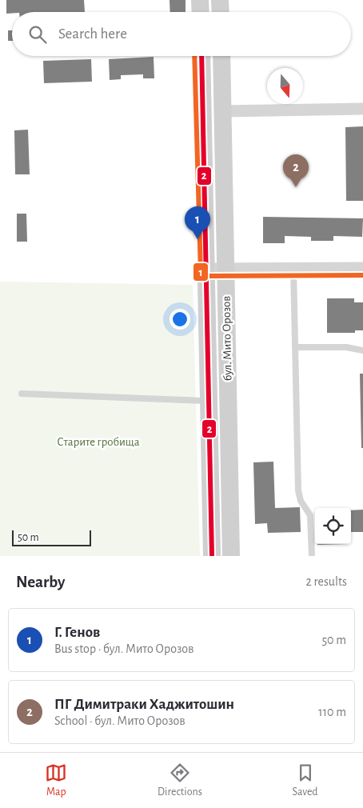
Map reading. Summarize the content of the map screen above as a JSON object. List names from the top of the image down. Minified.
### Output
{"streets":{"main road":["бул. Мито Орозов"]},"parks":["Старите гробища"],"lines":["transit line 2","transit line 1"],"scale_bar":"50 m","north":"bottom","page":{"search":"Search here","pins":["2","1"],"scale":"50 m","heading":["Nearby","2 results"],"list":[{"mark":"1","name":"Г. Генов","note":"Bus stop · бул. Мито Орозов","value":"50 m"},{"mark":"2","name":"ПГ Димитраки Хаджитошин","note":"School · бул. Мито Орозов","value":"110 m"}],"nav":["Map","Directions","Saved"]}}
